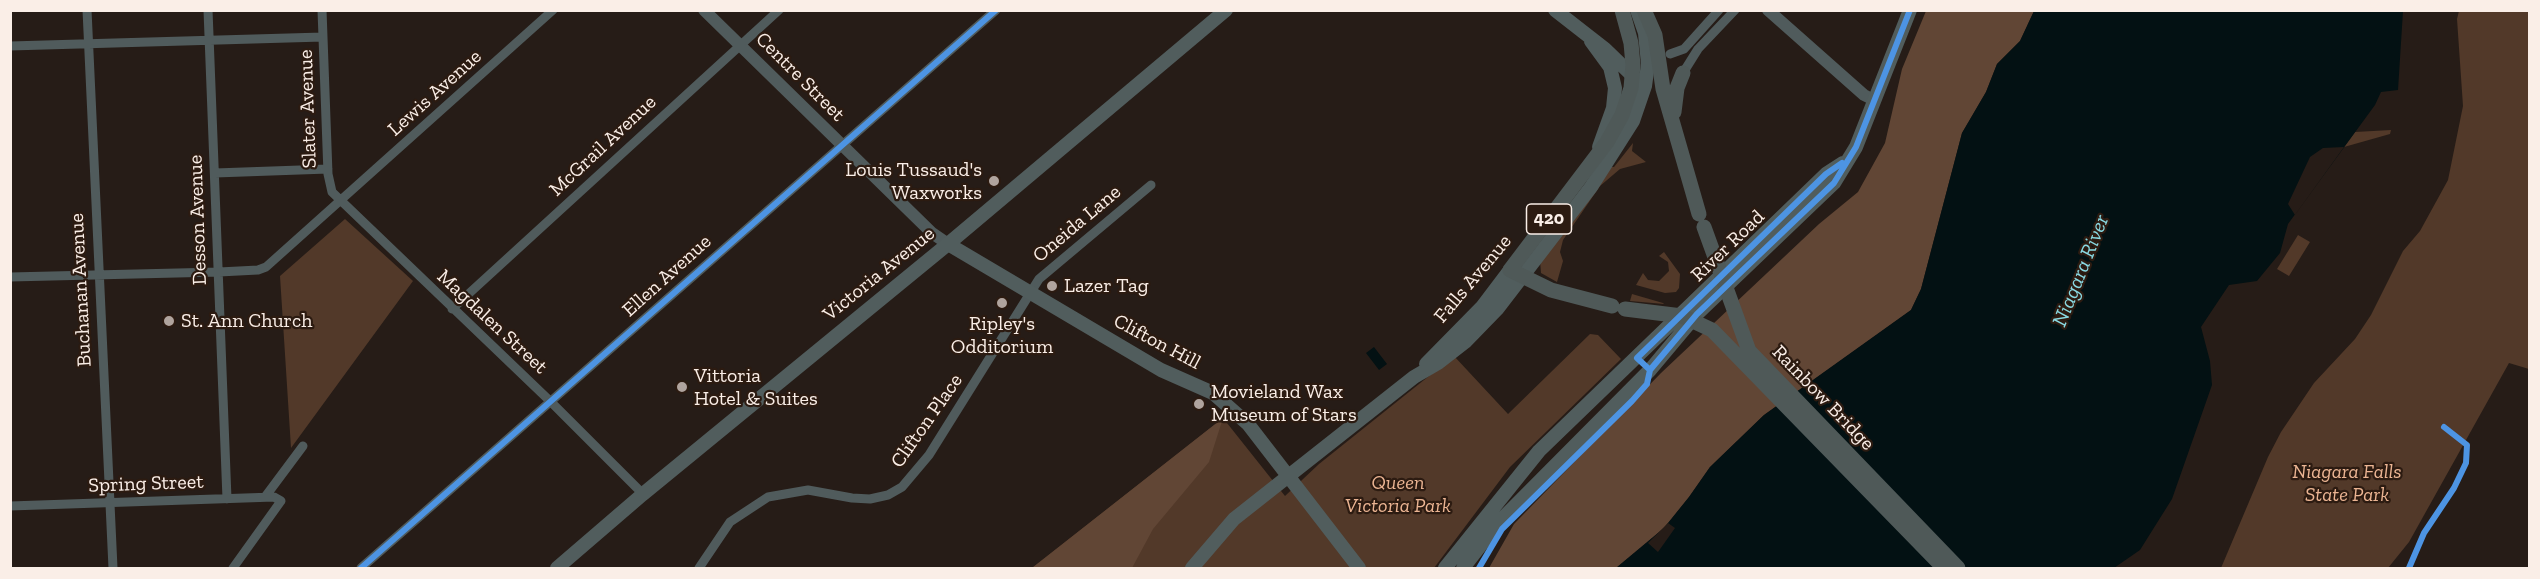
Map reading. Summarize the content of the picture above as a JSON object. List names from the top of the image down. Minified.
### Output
{"streets":{"highway":["420","Falls Avenue","Rainbow Bridge"],"main road":["River Road","Victoria Avenue","Clifton Hill"],"street":["Centre Street","Lewis Avenue","Slater Avenue","McGrail Avenue","Desson Avenue","Oneida Lane","Ellen Avenue","Buchanan Avenue","Magdalen Street","Clifton Place","Spring Street"]},"crossings":[["Centre Street","McGrail Avenue"],["Centre Street","Victoria Avenue"],["Centre Street","Ellen Avenue"],["Centre Street","Clifton Hill"],["Lewis Avenue","Slater Avenue"],["Lewis Avenue","Desson Avenue"],["Lewis Avenue","Buchanan Avenue"],["Lewis Avenue","Magdalen Street"],["Slater Avenue","Magdalen Street"],["McGrail Avenue","Magdalen Street"],["Desson Avenue","Spring Street"],["Oneida Lane","Clifton Hill"],["Oneida Lane","Clifton Place"],["Victoria Avenue","Magdalen Street"],["Victoria Avenue","Clifton Hill"],["Ellen Avenue","Magdalen Street"],["Falls Avenue","Clifton Hill"],["Falls Avenue","Rainbow Bridge"],["Buchanan Avenue","Spring Street"],["Clifton Hill","Clifton Place"]],"water":["Niagara River"],"parks":["Niagara Falls State Park","Queen Victoria Park"],"places":["Louis Tussaud's Waxworks","Lazer Tag","Ripley's Odditorium","St. Ann Church","Vittoria Hotel & Suites","Movieland Wax Museum of Stars"]}
